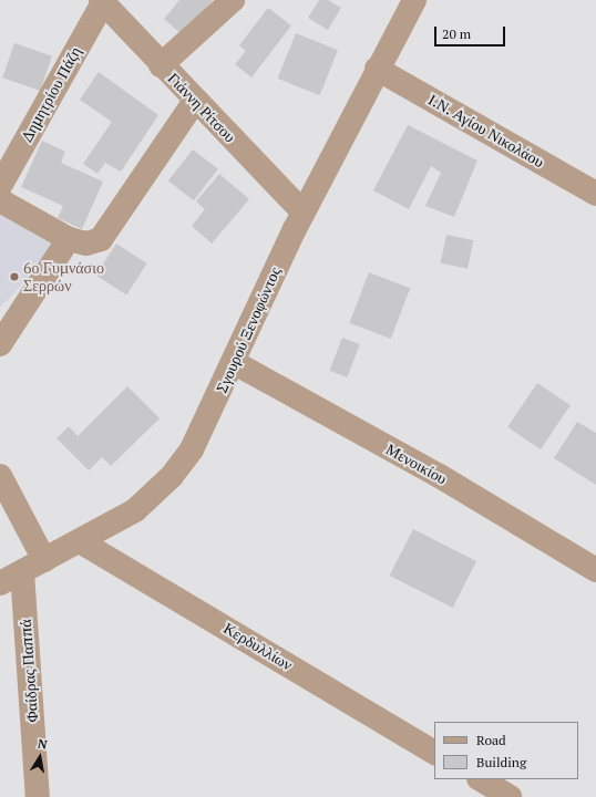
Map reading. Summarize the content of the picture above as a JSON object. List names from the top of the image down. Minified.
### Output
{"streets":{"street":["Δημητρίου Πάζη","Γιάννη Ρίτσου","Ι.Ν. Αγίου Νικολάου","Σγουρού Ξενοφώντος","Μενοικίου","Κερδυλλίων","Φαίδρας Παππά"]},"crossings":[["Δημητρίου Πάζη","Γιάννη Ρίτσου"],["Γιάννη Ρίτσου","Σγουρού Ξενοφώντος"],["Ι.Ν. Αγίου Νικολάου","Σγουρού Ξενοφώντος"],["Σγουρού Ξενοφώντος","Μενοικίου"],["Σγουρού Ξενοφώντος","Κερδυλλίων"],["Σγουρού Ξενοφώντος","Φαίδρας Παππά"]],"places":["6ο Γυμνάσιο Σερρών"],"legend":["Road","Building"],"scale_bar":"20 m","north":"top"}
